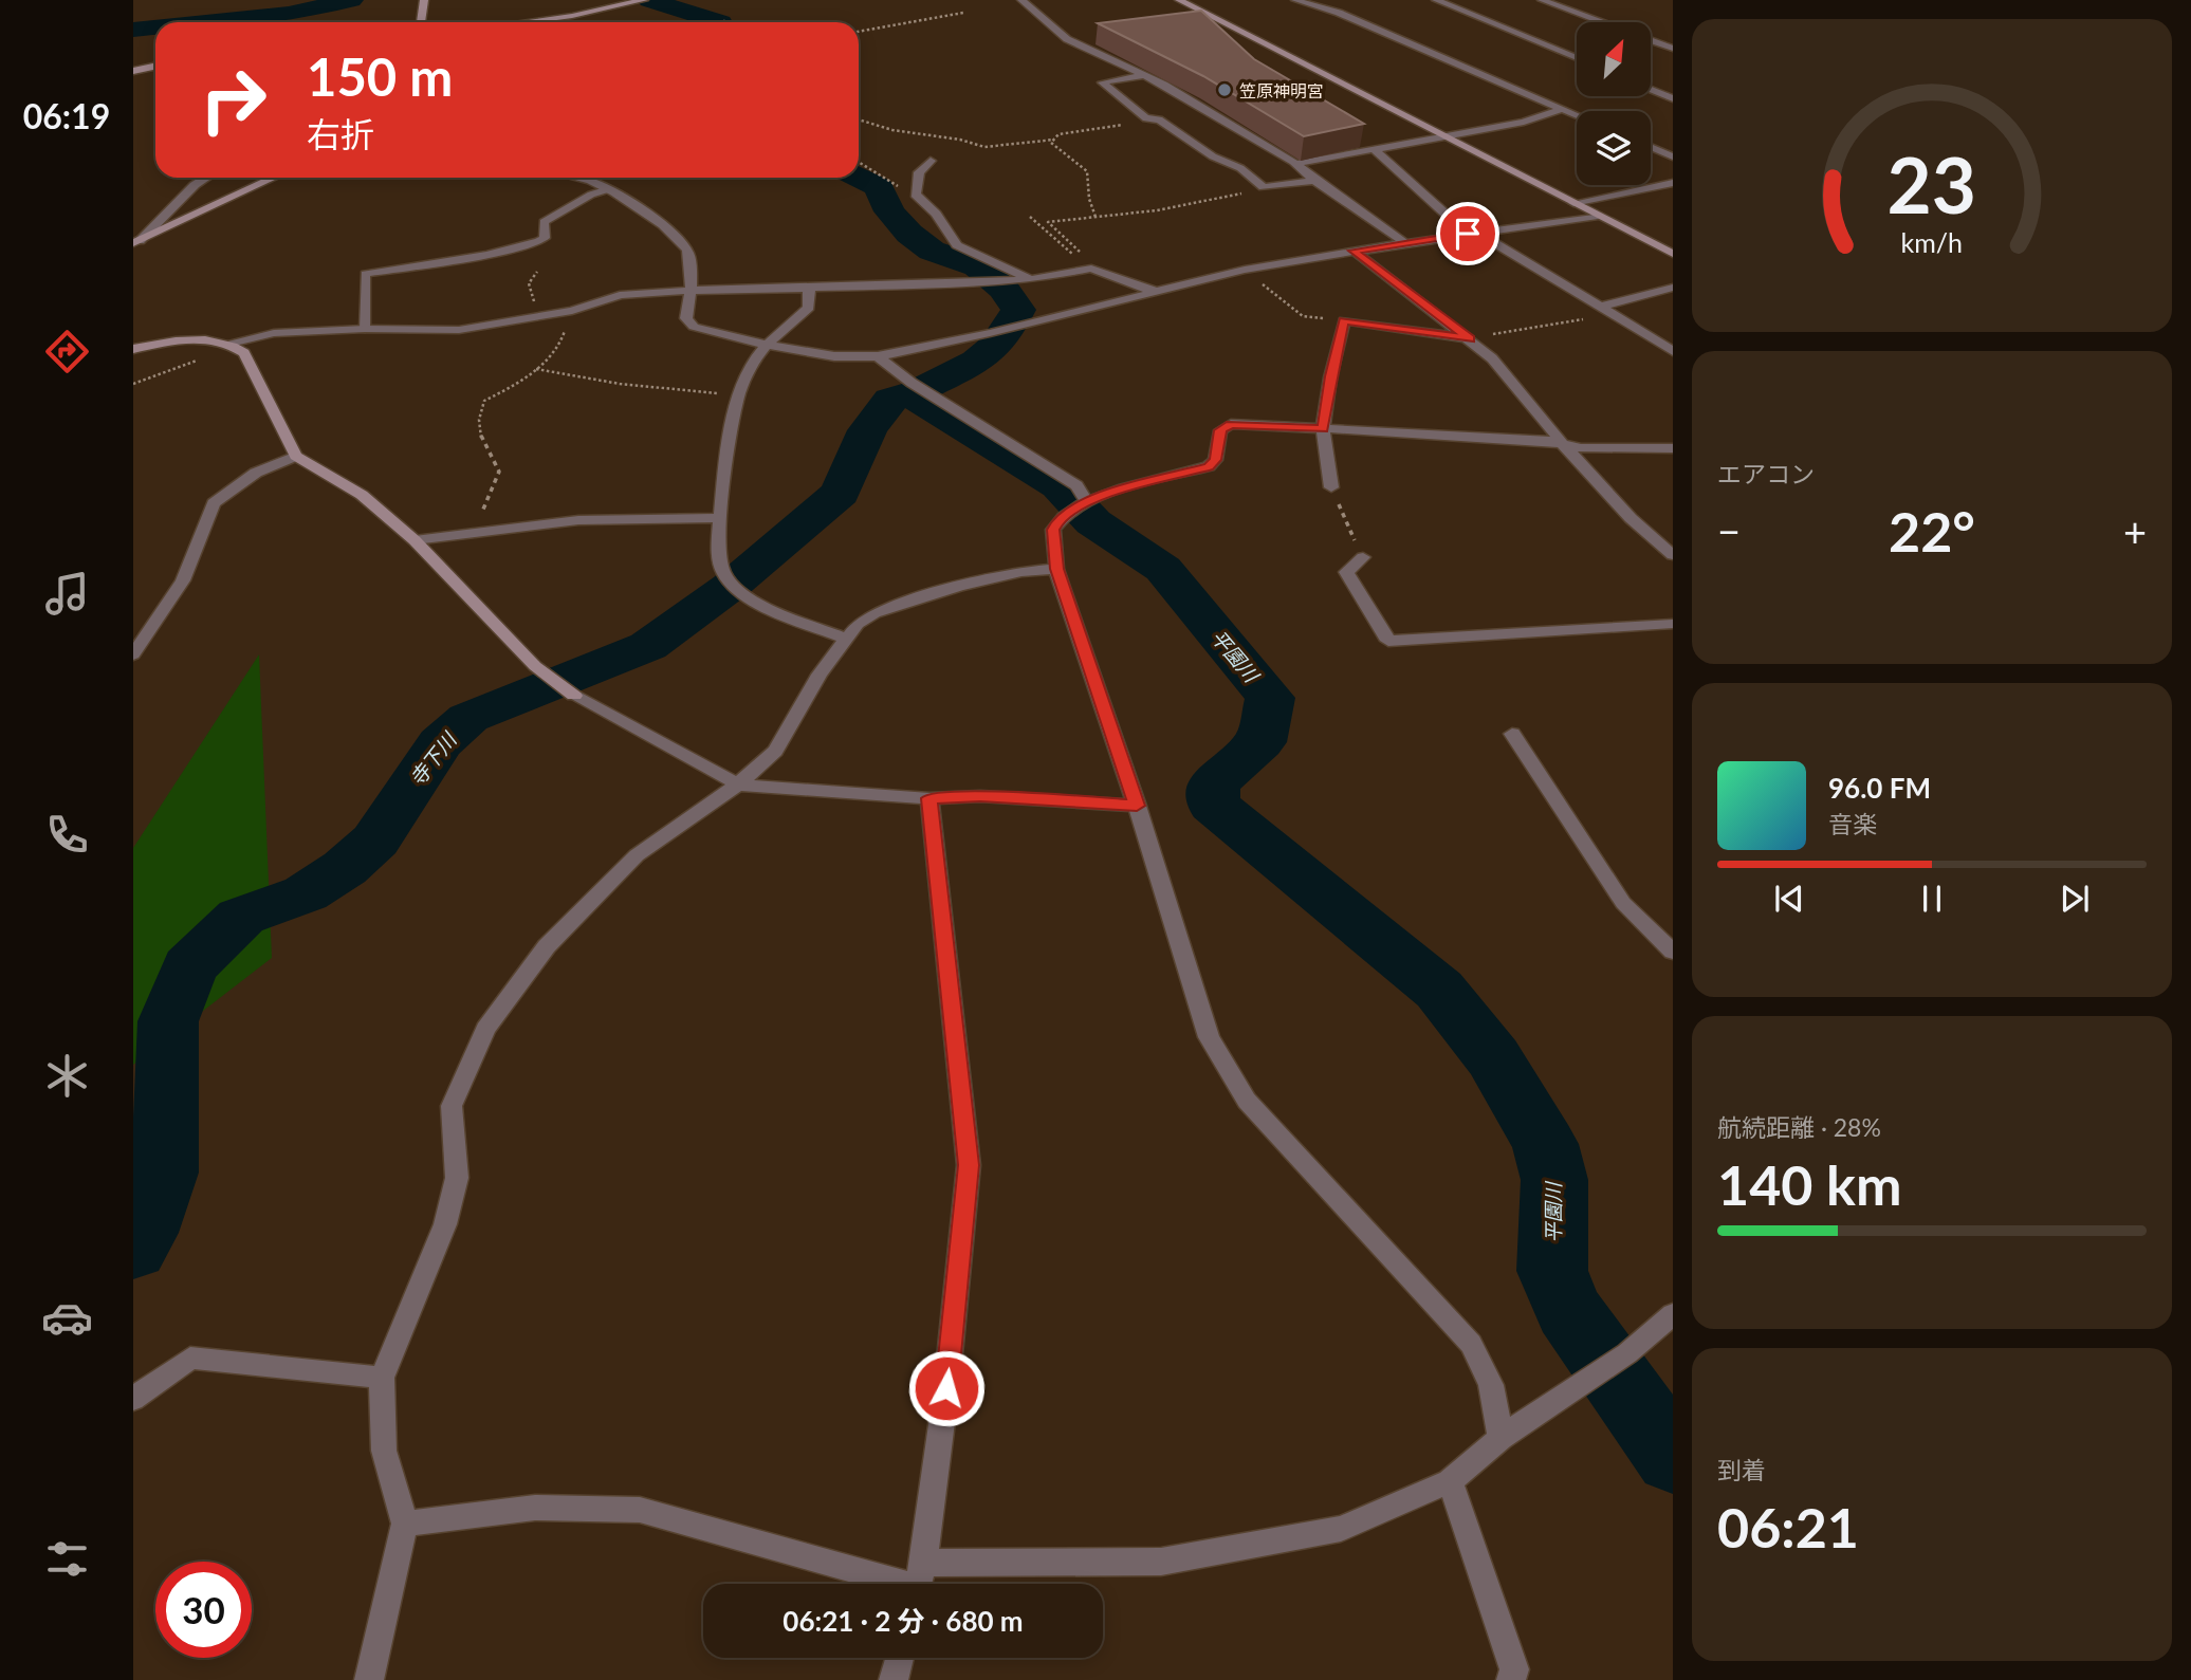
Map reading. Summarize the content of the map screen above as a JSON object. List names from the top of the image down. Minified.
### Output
{"water":["平園川","寺下川"],"places":["笠原神明宮"],"north":"top right","page":{"tabs":"06:19","turn":["150 m","右折"],"tile":["エアコン",["航続距離 · 28%","140 km"],["到着","06:21"]],"heat":["−","22°","+"],"song":["96.0 FM","音楽"],"limit":"30","trip":"06:21 · 2 分 · 680 m","gauge":["23","km/h"]}}
